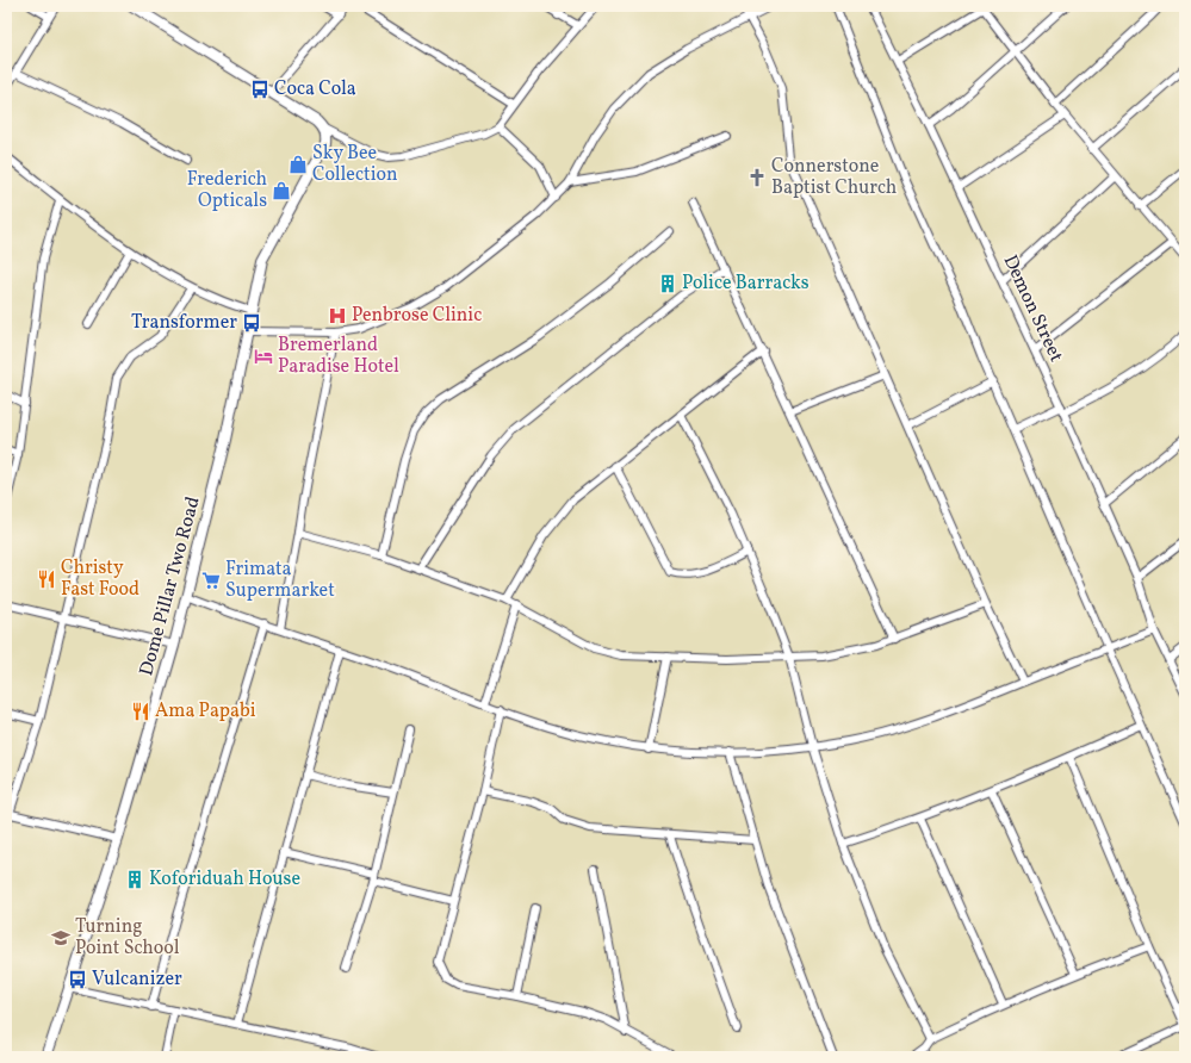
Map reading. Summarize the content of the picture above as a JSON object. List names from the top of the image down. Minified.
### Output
{"streets":{"street":["Demon Street","Dome Pillar Two Road"]},"places":{"bus stop":["Coca Cola","Transformer","Vulcanizer"],"shop":["Sky Bee Collection","Frederich Opticals"],"church":["Connerstone Baptist Church"],"building":["Police Barracks","Koforiduah House"],"hospital":["Penbrose Clinic"],"hotel":["Bremerland Paradise Hotel"],"restaurant":["Christy Fast Food","Ama Papabi"],"supermarket":["Frimata Supermarket"],"school or university":["Turning Point School"]}}
